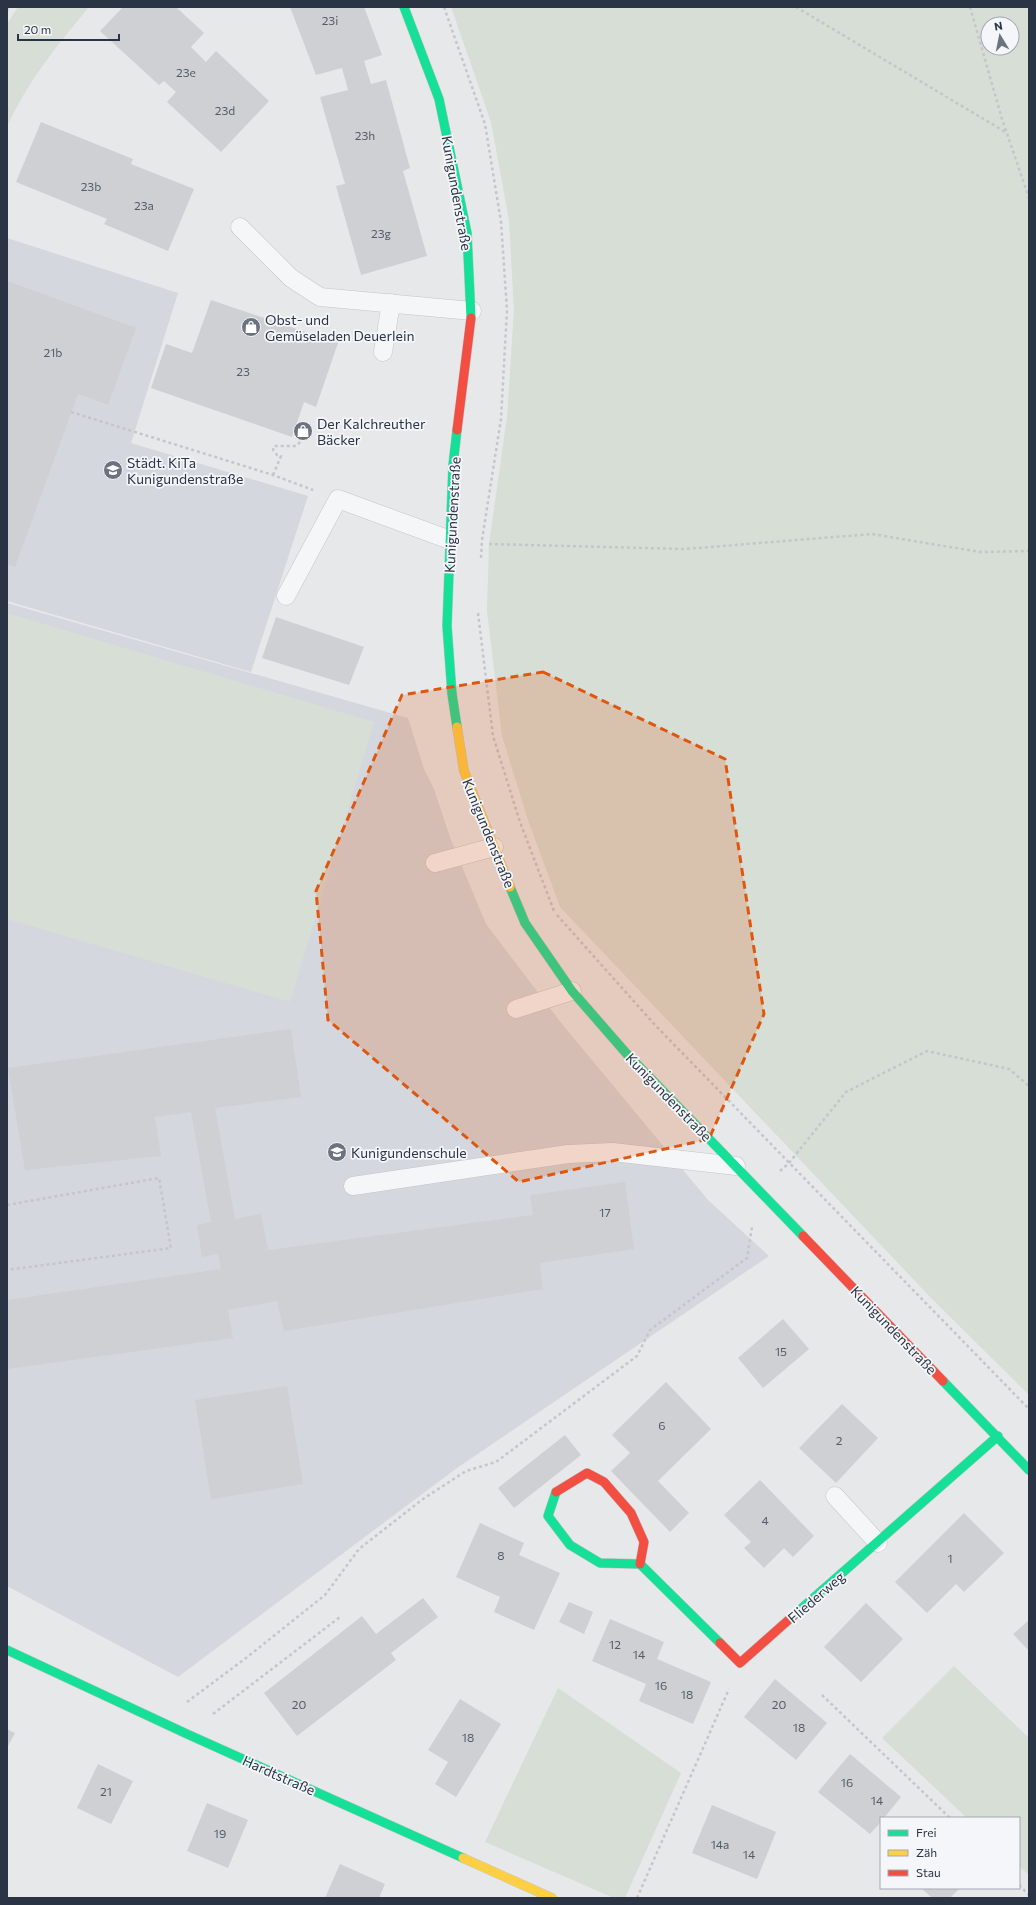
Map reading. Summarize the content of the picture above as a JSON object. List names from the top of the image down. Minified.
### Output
{"streets":{"street":["Kunigundenstraße","Fliederweg","Hardtstraße"]},"crossings":[["Kunigundenstraße","Fliederweg"]],"places":{"shop":["Obst- und Gemüseladen Deuerlein","Der Kalchreuther Bäcker"],"school or university":["Städt. KiTa Kunigundenstraße","Kunigundenschule"]},"house_numbers":["23i","23e","23d","23h","23b","23a","23g","21b","23","17","15","6","2","4","8","1","12","14","16","18","20","20","18","18","16","21","14","19","14a","14"],"legend":["Frei","Zäh","Stau"],"scale_bar":"20 m","north":"top"}
